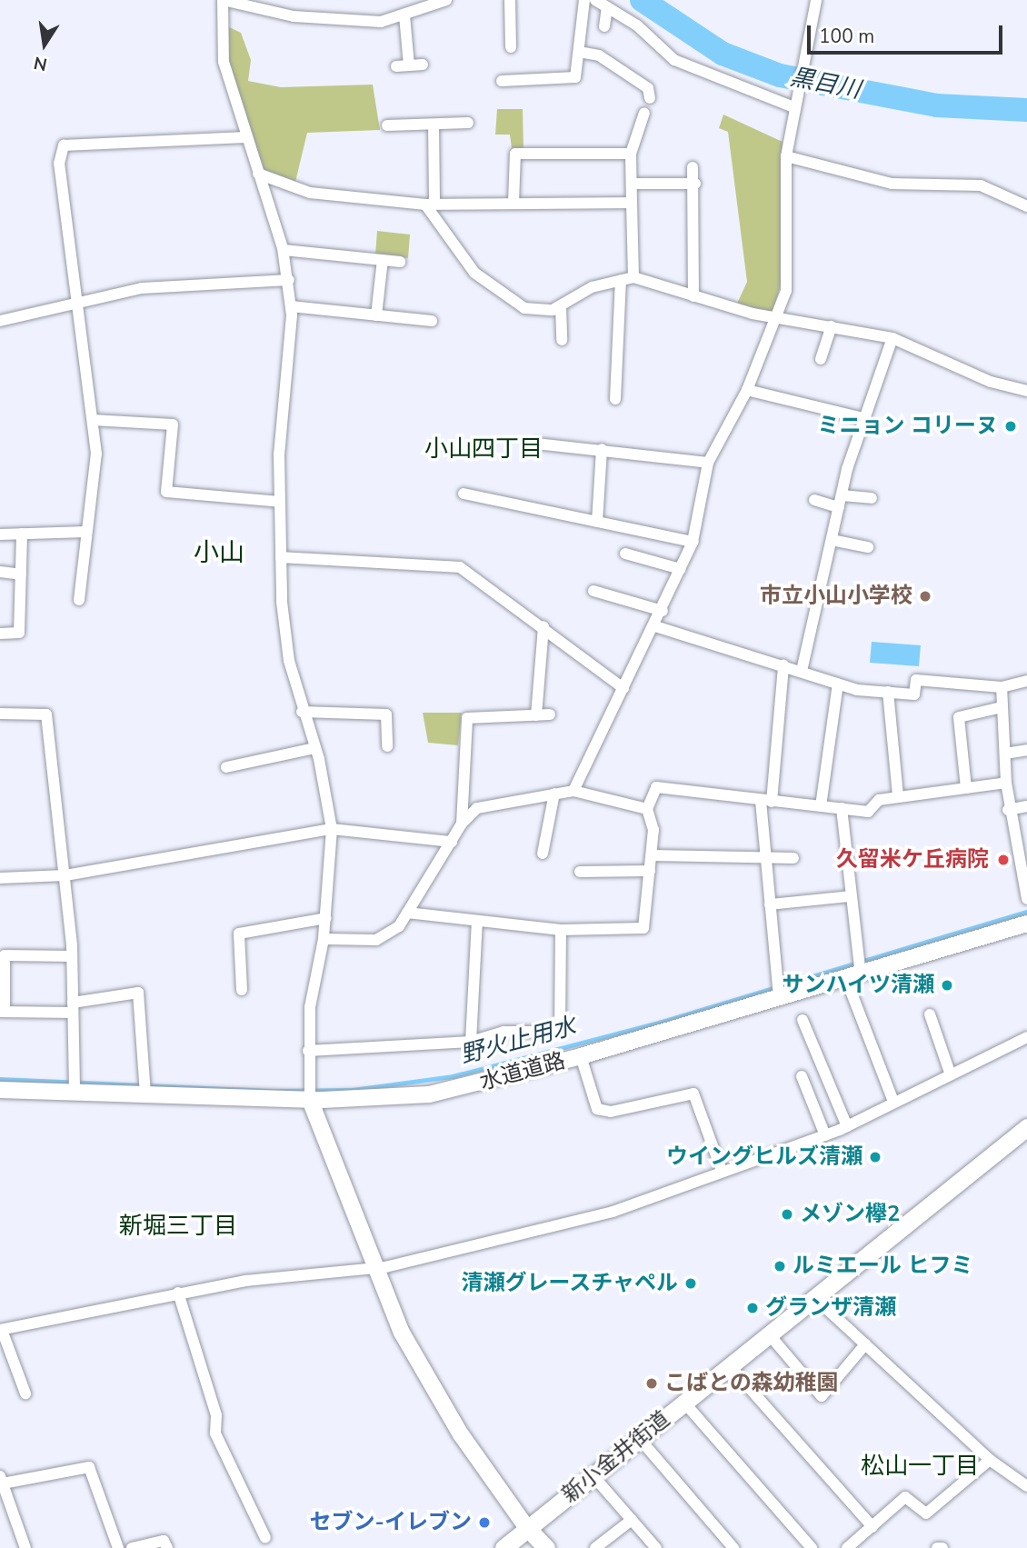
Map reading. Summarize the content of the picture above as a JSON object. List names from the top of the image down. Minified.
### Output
{"streets":{"main road":["新小金井街道"],"street":["水道道路"]},"districts":["小山四丁目","小山","新堀三丁目","松山一丁目"],"water":["黒目川","野火止用水"],"places":["ミニョン コリーヌ","市立小山小学校","久留米ケ丘病院","サンハイツ清瀬","ウイングヒルズ清瀬","メゾン欅2","ルミエール ヒフミ","清瀬グレースチャペル","グランザ清瀬","こばとの森幼稚園","セブン-イレブン"],"scale_bar":"100 m","north":"bottom"}
